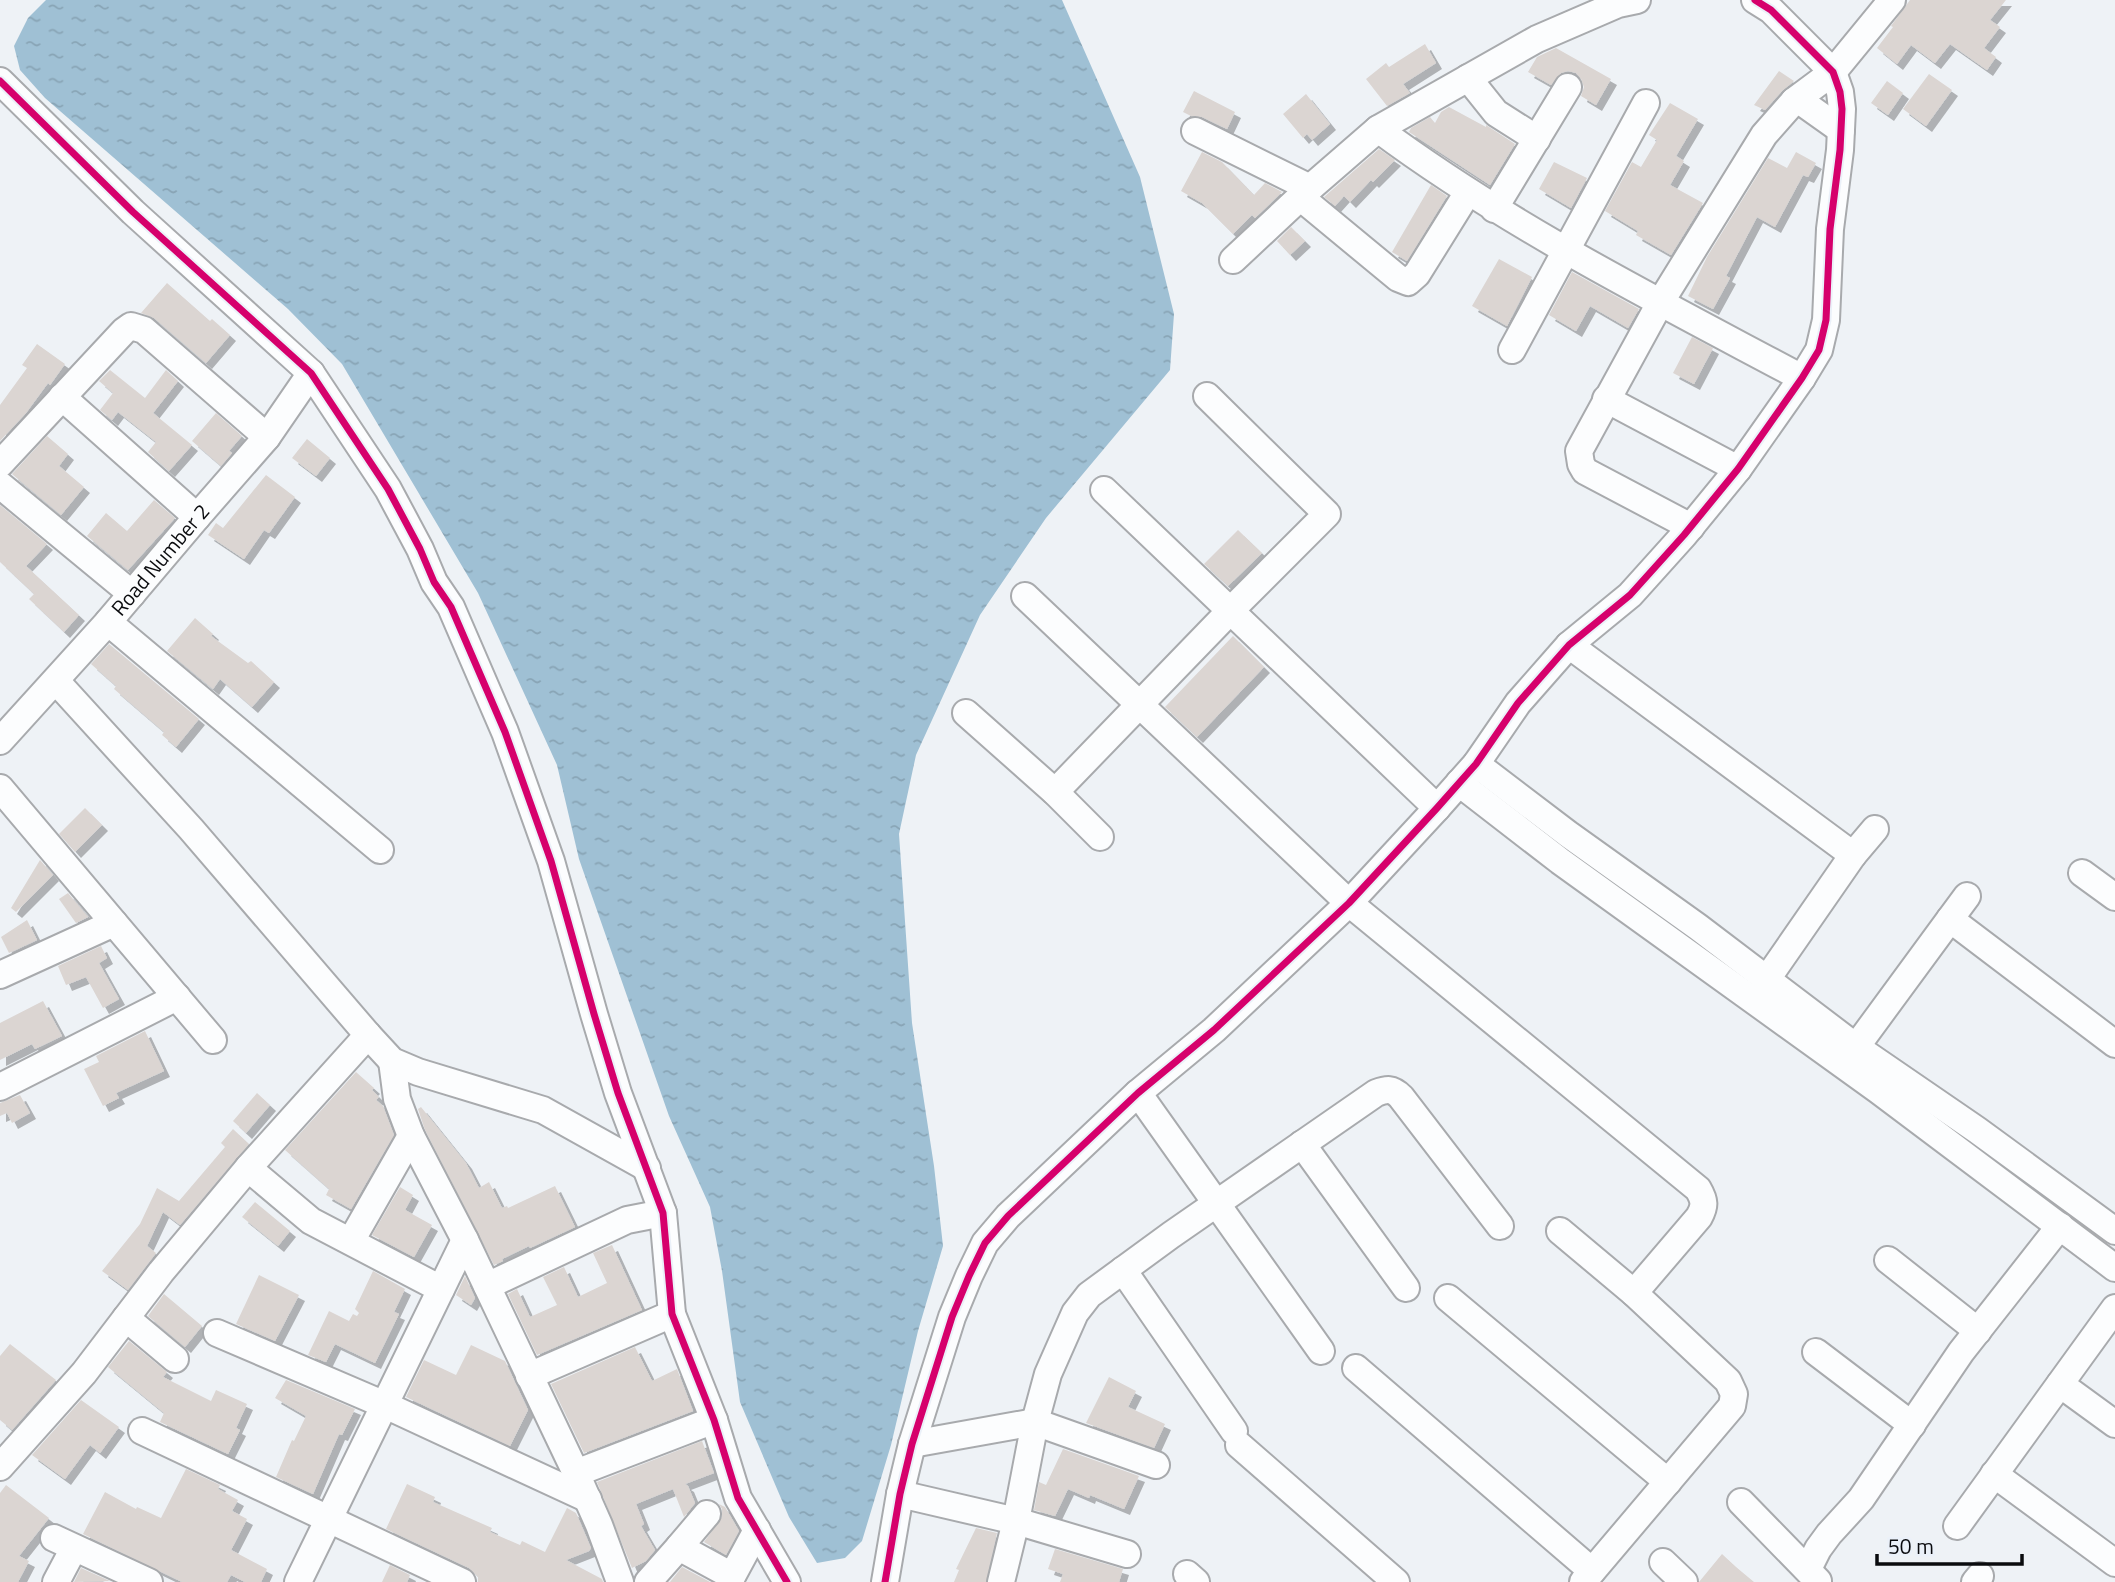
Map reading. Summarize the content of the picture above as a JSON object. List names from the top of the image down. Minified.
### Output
{"streets":{"street":["Road Number 2"]},"scale_bar":"50 m"}
